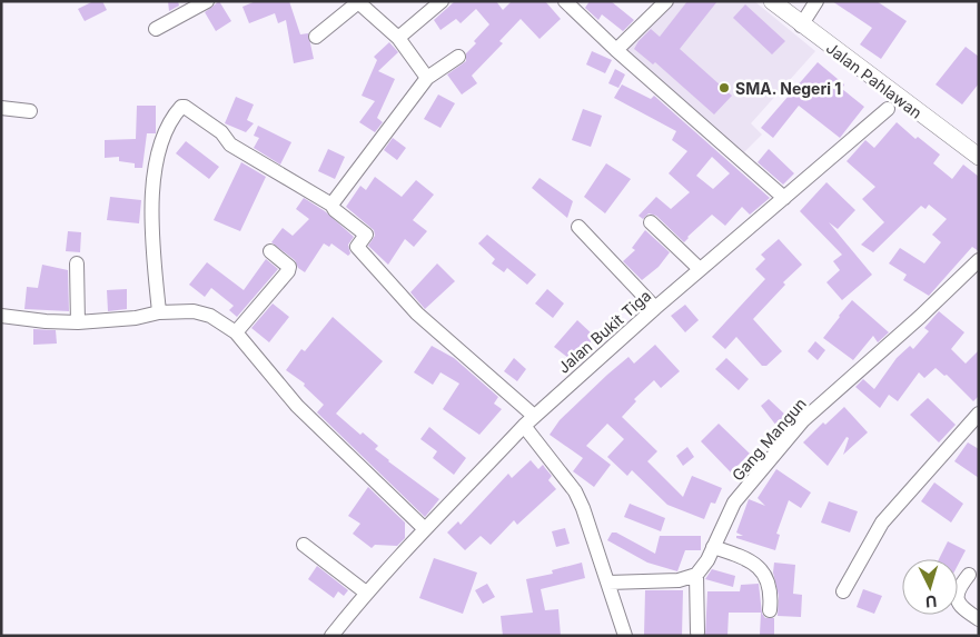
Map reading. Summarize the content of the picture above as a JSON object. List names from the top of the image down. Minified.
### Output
{"streets":{"main road":["Jalan Pahlawan"],"street":["Jalan Bukit Tiga","Gang Mangun"]},"crossings":[["Jalan Pahlawan","Jalan Bukit Tiga"]],"places":["SMA. Negeri 1"],"north":"bottom"}
